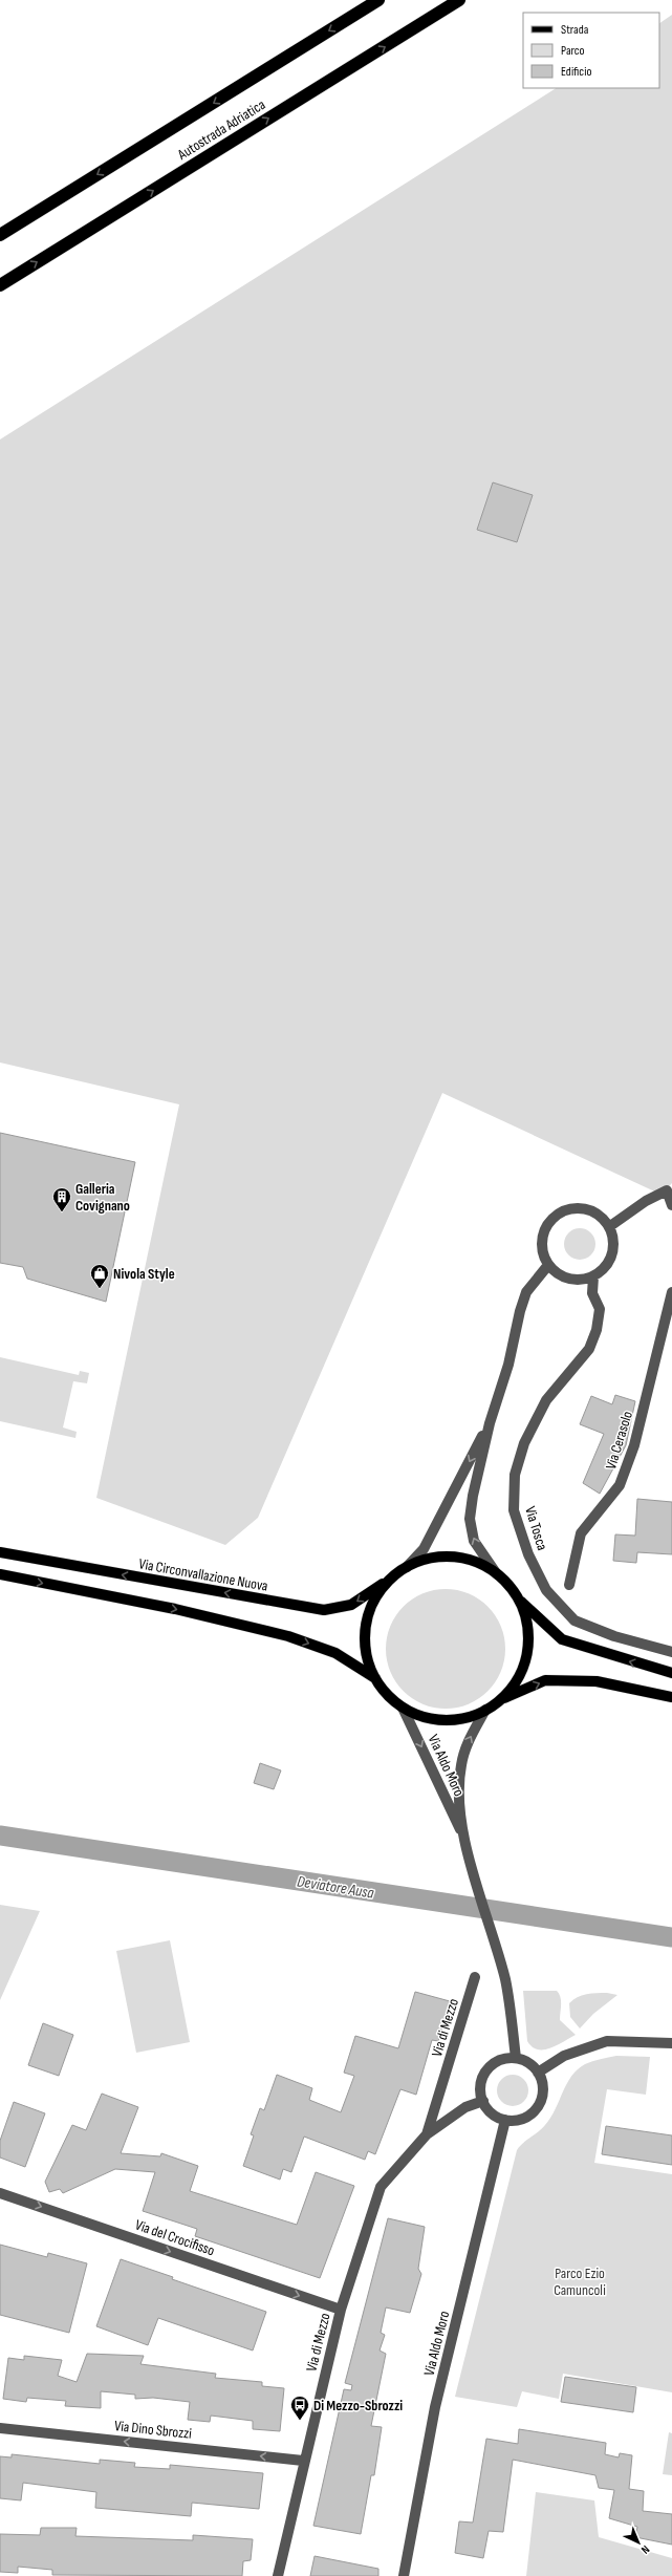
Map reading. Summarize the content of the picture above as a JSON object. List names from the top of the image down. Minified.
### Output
{"streets":{"highway":["Autostrada Adriatica"],"main road":["Via Circonvallazione Nuova"],"street":["Via Cerasolo","Via Tosca","Via Aldo Moro","Via di Mezzo","Via del Crocifisso","Via Dino Sbrozzi"]},"crossings":[["Via Aldo Moro","Via di Mezzo"],["Via di Mezzo","Via del Crocifisso"],["Via di Mezzo","Via Dino Sbrozzi"]],"one_way":["Via del Crocifisso","Via Dino Sbrozzi"],"water":["Deviatore Ausa"],"parks":["Parco Ezio Camuncoli"],"places":{"building":["Galleria Covignano"],"shop":["Nivola Style"],"bus stop":["Di Mezzo-Sbrozzi"]},"legend":["Strada","Parco","Edificio"],"north":"bottom right"}
